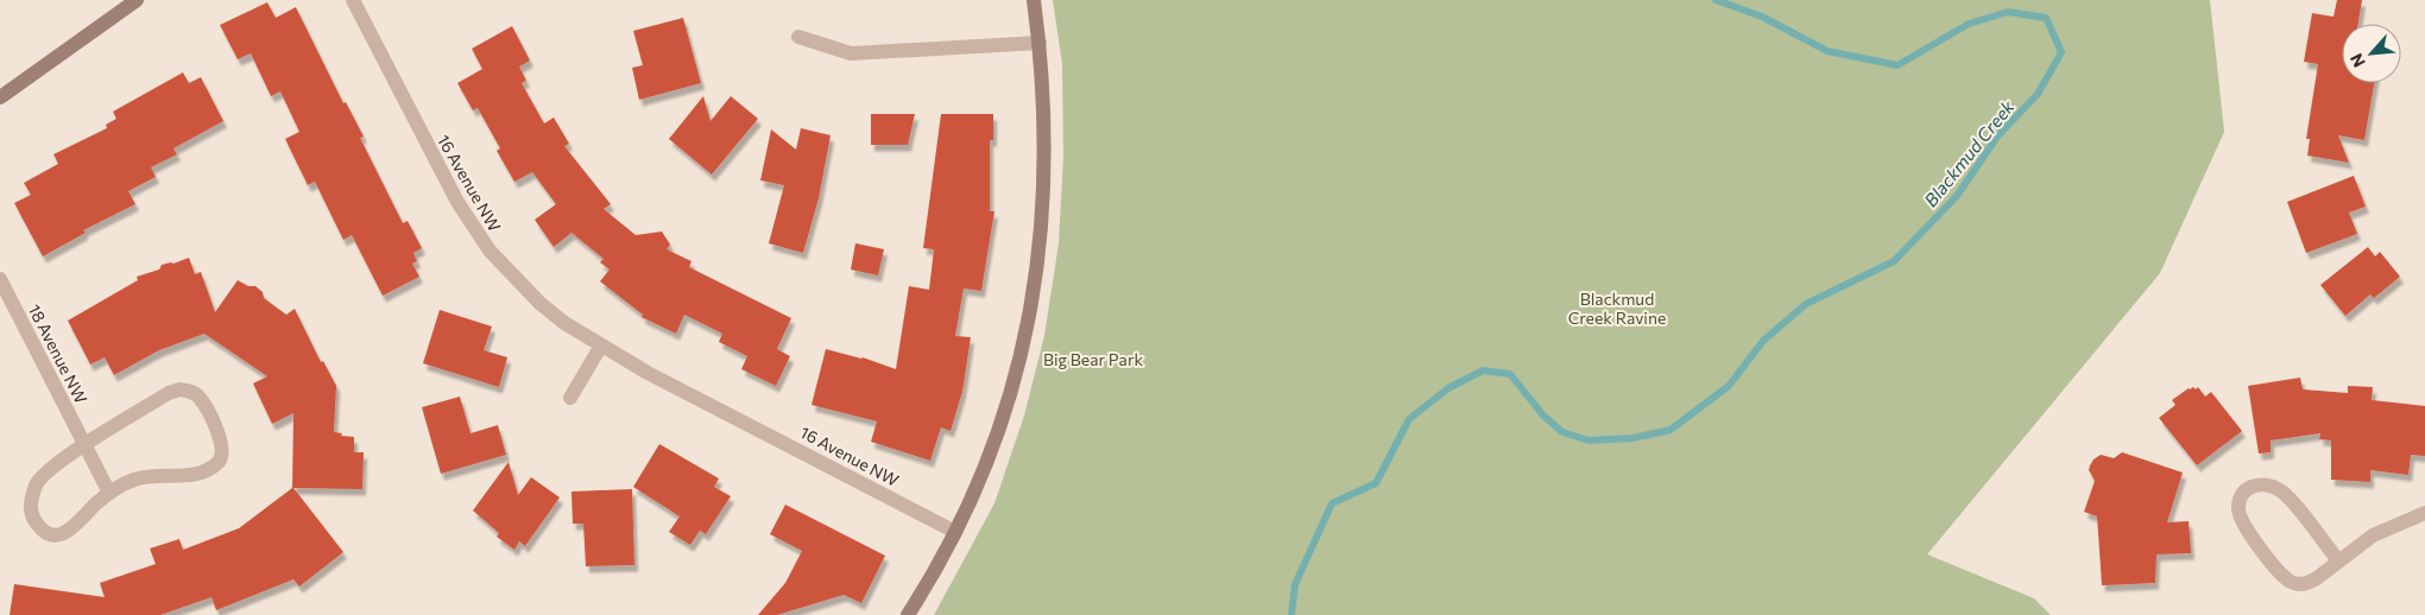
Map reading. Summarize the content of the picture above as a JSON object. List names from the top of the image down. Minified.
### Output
{"streets":{"street":["16 Avenue NW","18 Avenue NW"]},"water":["Blackmud Creek"],"parks":["Blackmud Creek Ravine","Big Bear Park"],"north":"bottom left"}
